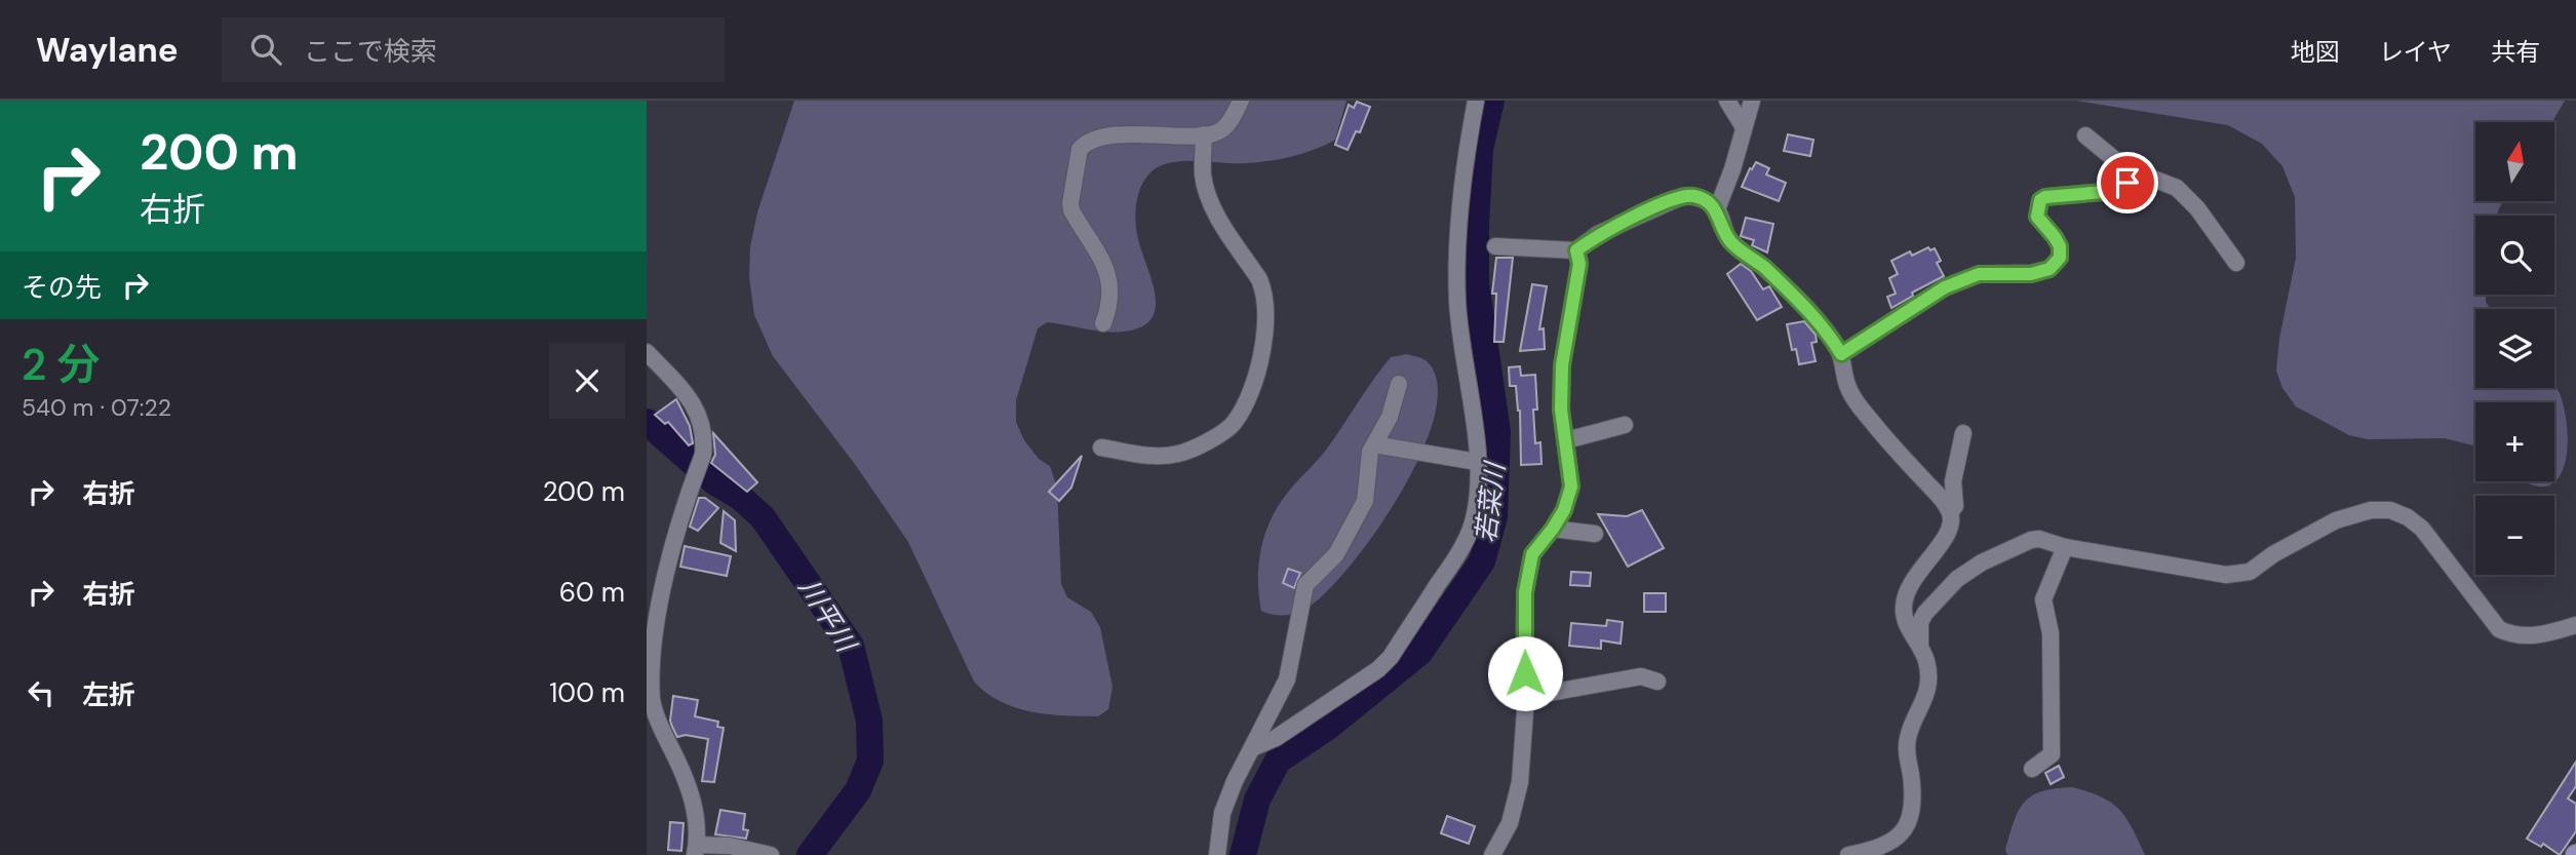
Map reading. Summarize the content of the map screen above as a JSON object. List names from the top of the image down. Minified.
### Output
{"water":["若菜川","川平川"],"north":"top","page":{"header":"Waylane","search":"ここで検索","nav":["地図","レイヤ","共有"],"turn":["200 m","右折"],"map_buttons":["+","−"],"then":"その先","heading":["2 分","540 m · 07:22"],"list":[{"name":"右折","value":"200 m"},{"name":"右折","value":"60 m"},{"name":"左折","value":"100 m"}]}}
